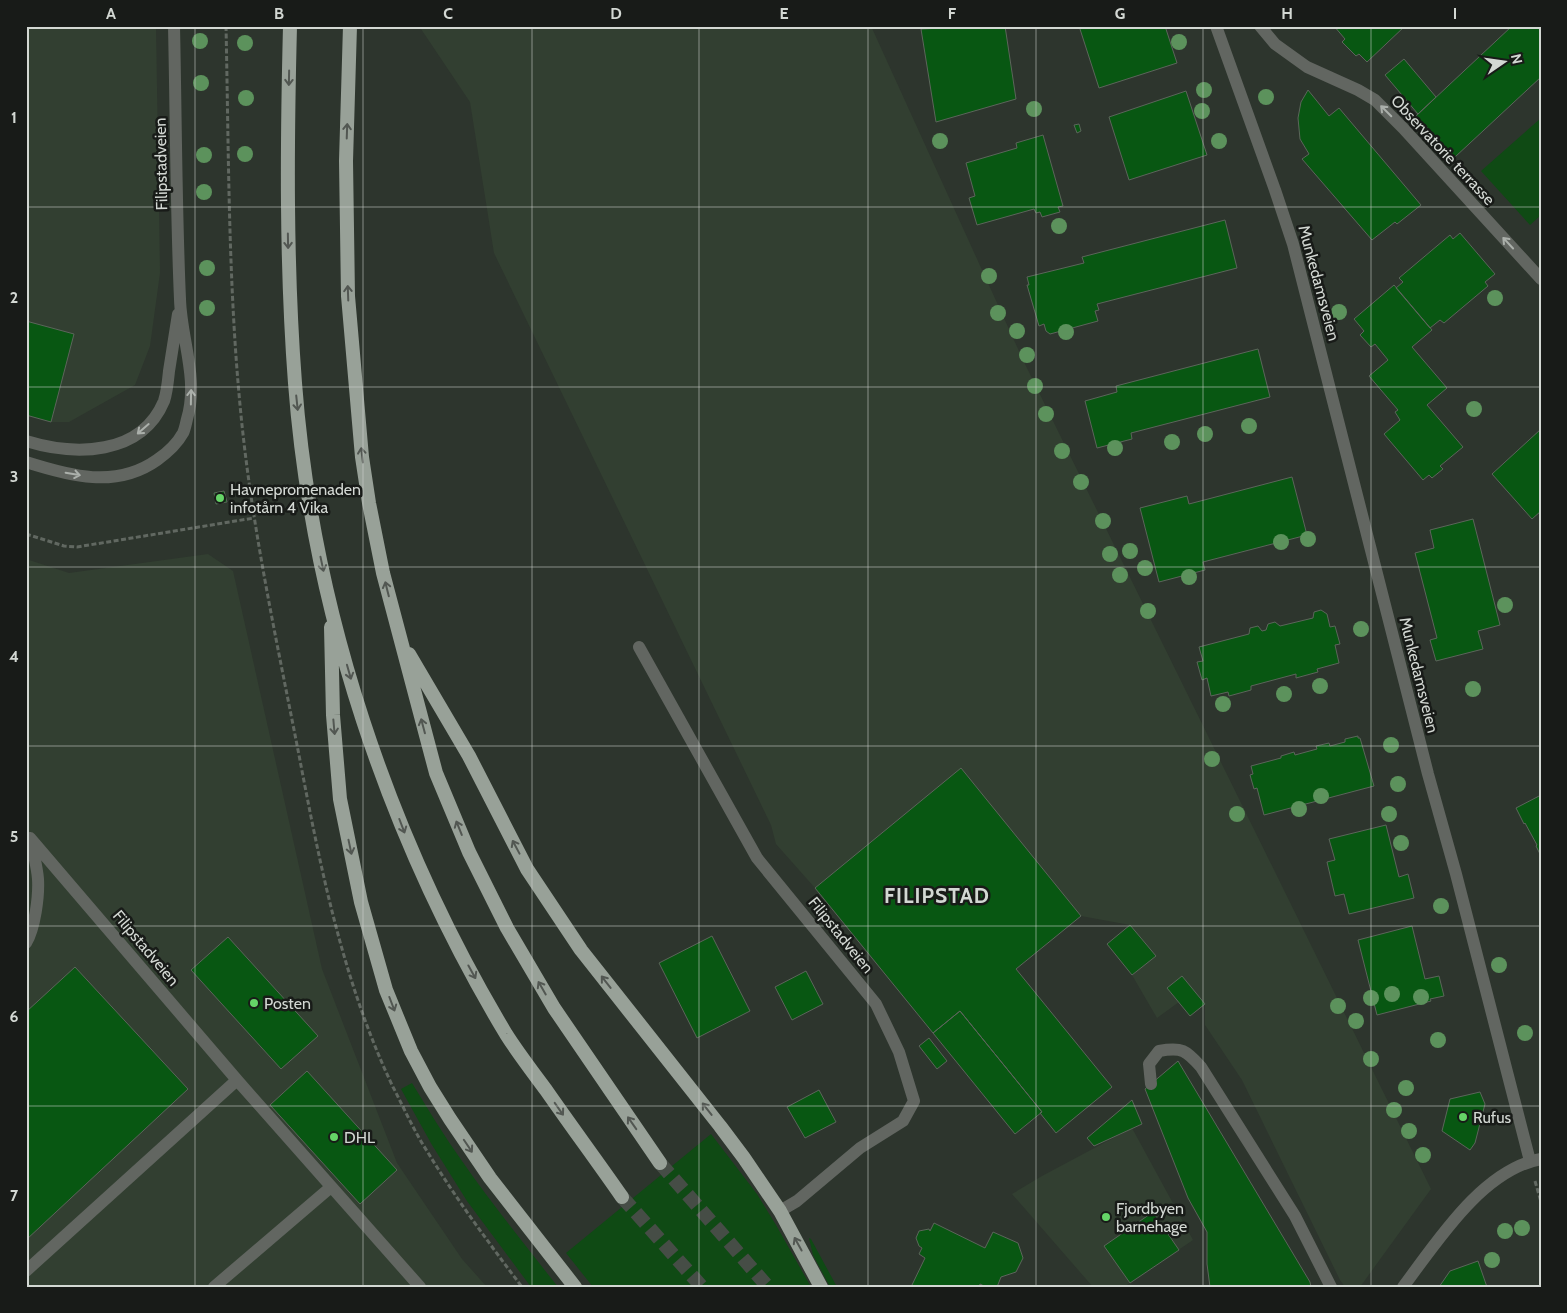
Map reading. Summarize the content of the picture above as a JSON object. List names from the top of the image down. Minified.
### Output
{"streets":{"street":["Observatorie terrasse","Filipstadveien","Munkedamsveien"]},"one_way":["Observatorie terrasse"],"districts":["FILIPSTAD"],"places":["Havnepromenaden infotårn 4 Vika","Posten","Rufus","DHL","Fjordbyen barnehage"],"north":"right","grid":{"columns":["A","B","C","D","E","F","G","H","I"],"rows":["1","2","3","4","5","6","7"]}}
